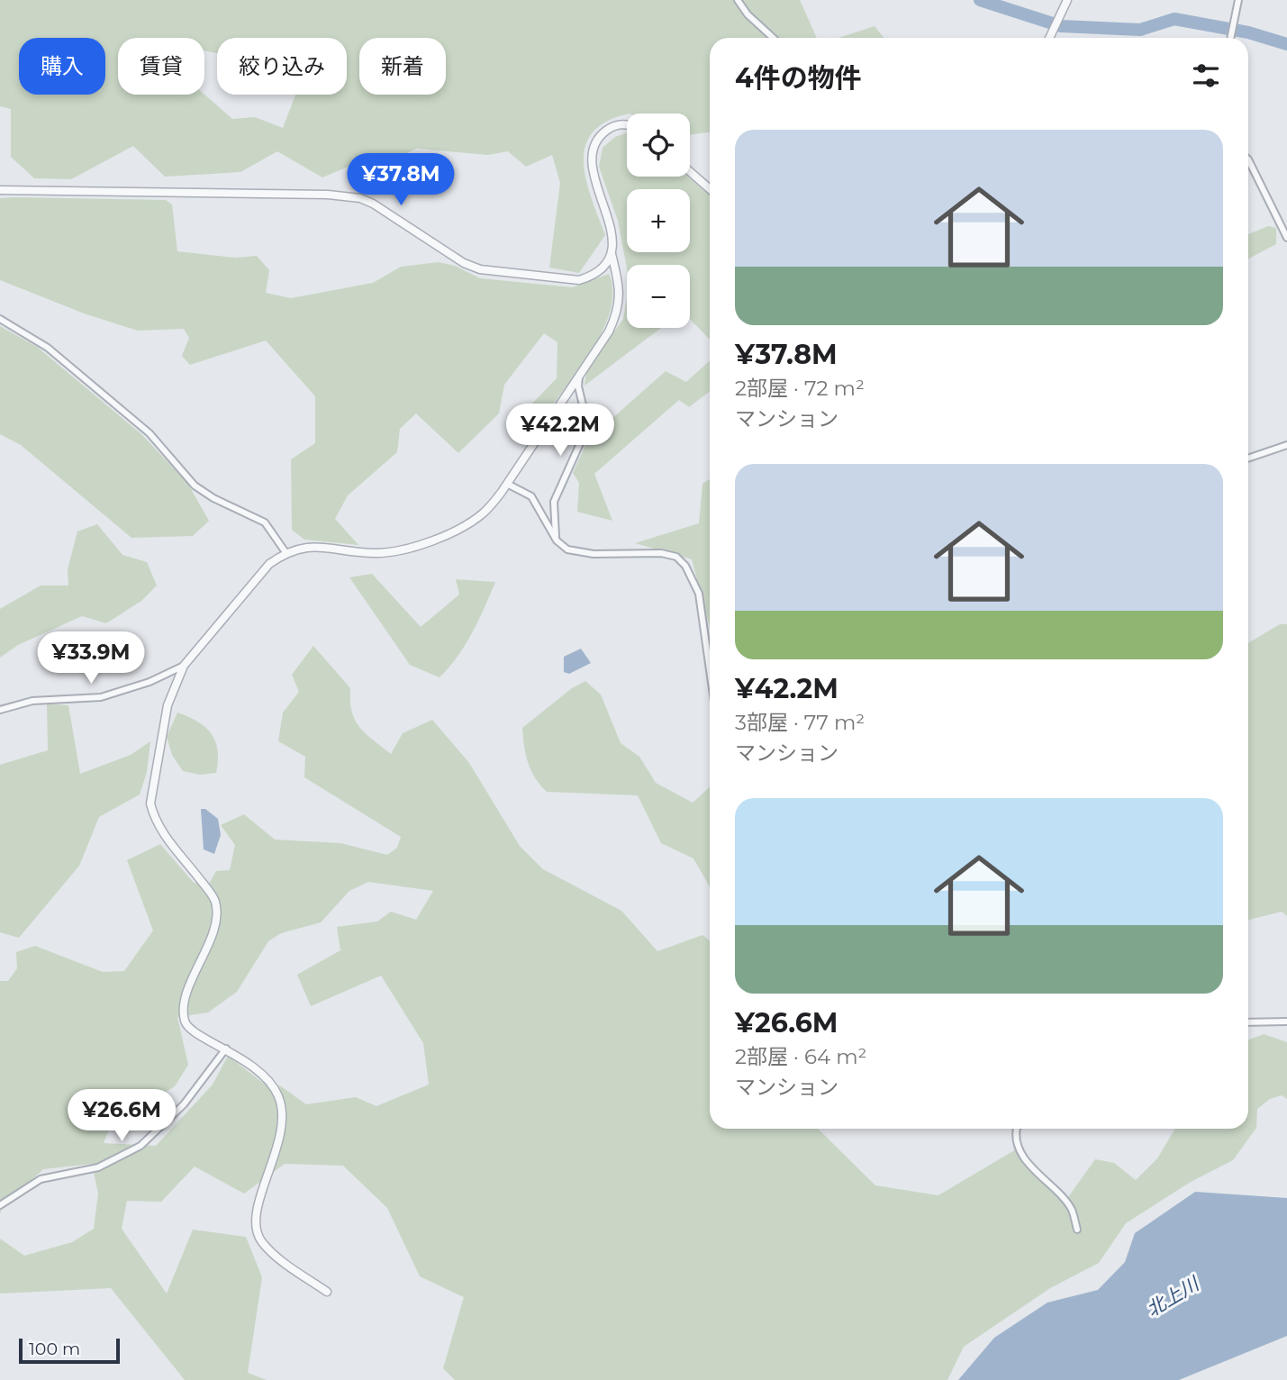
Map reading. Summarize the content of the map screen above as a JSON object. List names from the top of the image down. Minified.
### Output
{"water":["北上川"],"scale_bar":"100 m","page":{"chip":["購入","賃貸","絞り込み","新着"],"heading":"4件の物件","map_buttons":["+","−"],"list":[{"name":"¥37.8M","note":"2部屋 · 72 m² · マンション"},{"name":"¥42.2M","note":"3部屋 · 77 m² · マンション"},{"name":"¥26.6M","note":"2部屋 · 64 m² · マンション"}],"price":["¥37.8M","¥42.2M","¥33.9M","¥26.6M"],"scale":"100 m"}}
